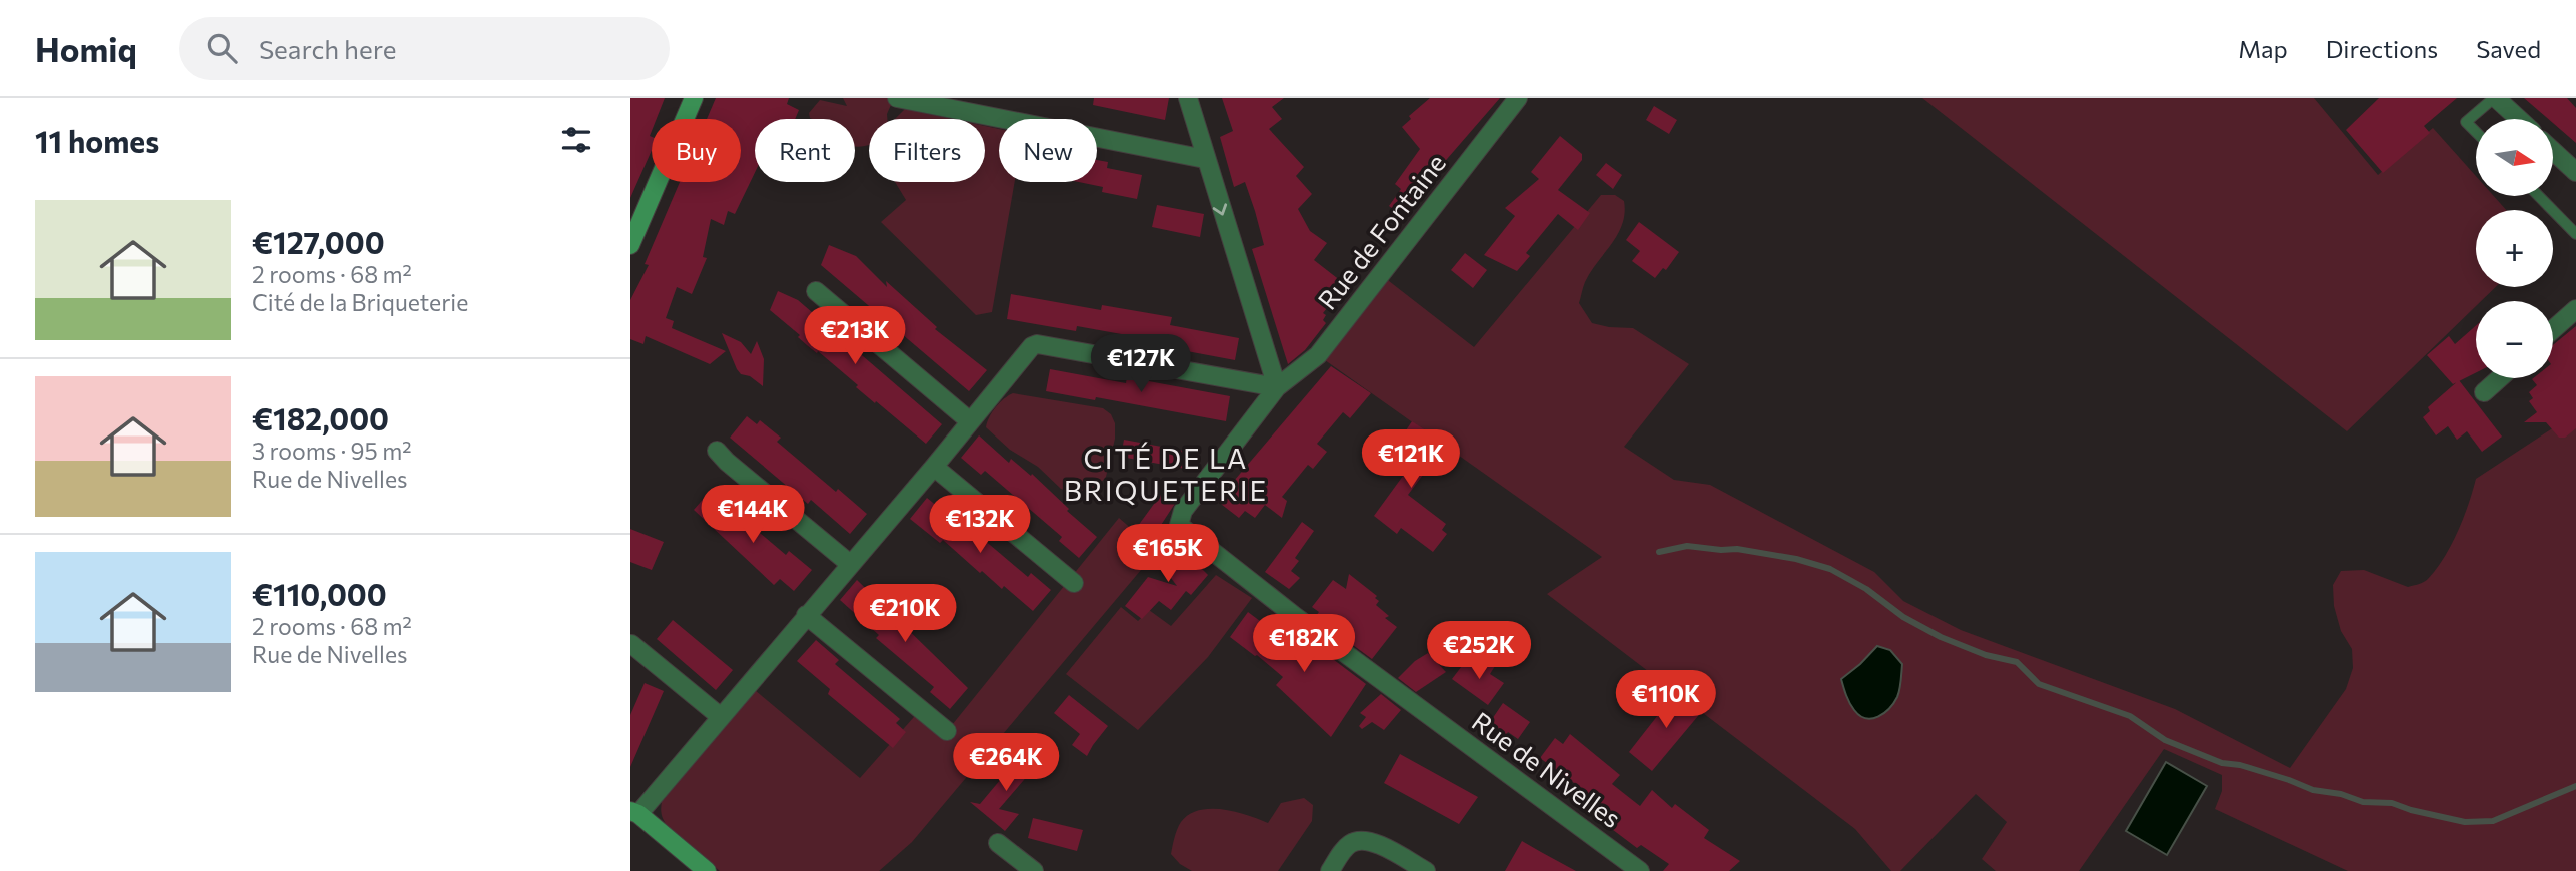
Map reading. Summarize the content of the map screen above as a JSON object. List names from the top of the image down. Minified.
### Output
{"streets":{"street":["Rue de Fontaine","Rue de Nivelles"]},"crossings":[["Rue de Fontaine","Rue de Nivelles"]],"districts":["CITÉ DE LA BRIQUETERIE"],"north":"right","page":{"header":"Homiq","search":"Search here","nav":["Map","Directions","Saved"],"heading":"11 homes","map_buttons":["+","−"],"chip":["Buy","Rent","Filters","New"],"list":[{"name":"€127,000","note":"2 rooms · 68 m² · Cité de la Briqueterie"},{"name":"€182,000","note":"3 rooms · 95 m² · Rue de Nivelles"},{"name":"€110,000","note":"2 rooms · 68 m² · Rue de Nivelles"}],"price":["€213K","€127K","€121K","€144K","€132K","€165K","€210K","€182K","€252K","€110K","€264K"]}}
